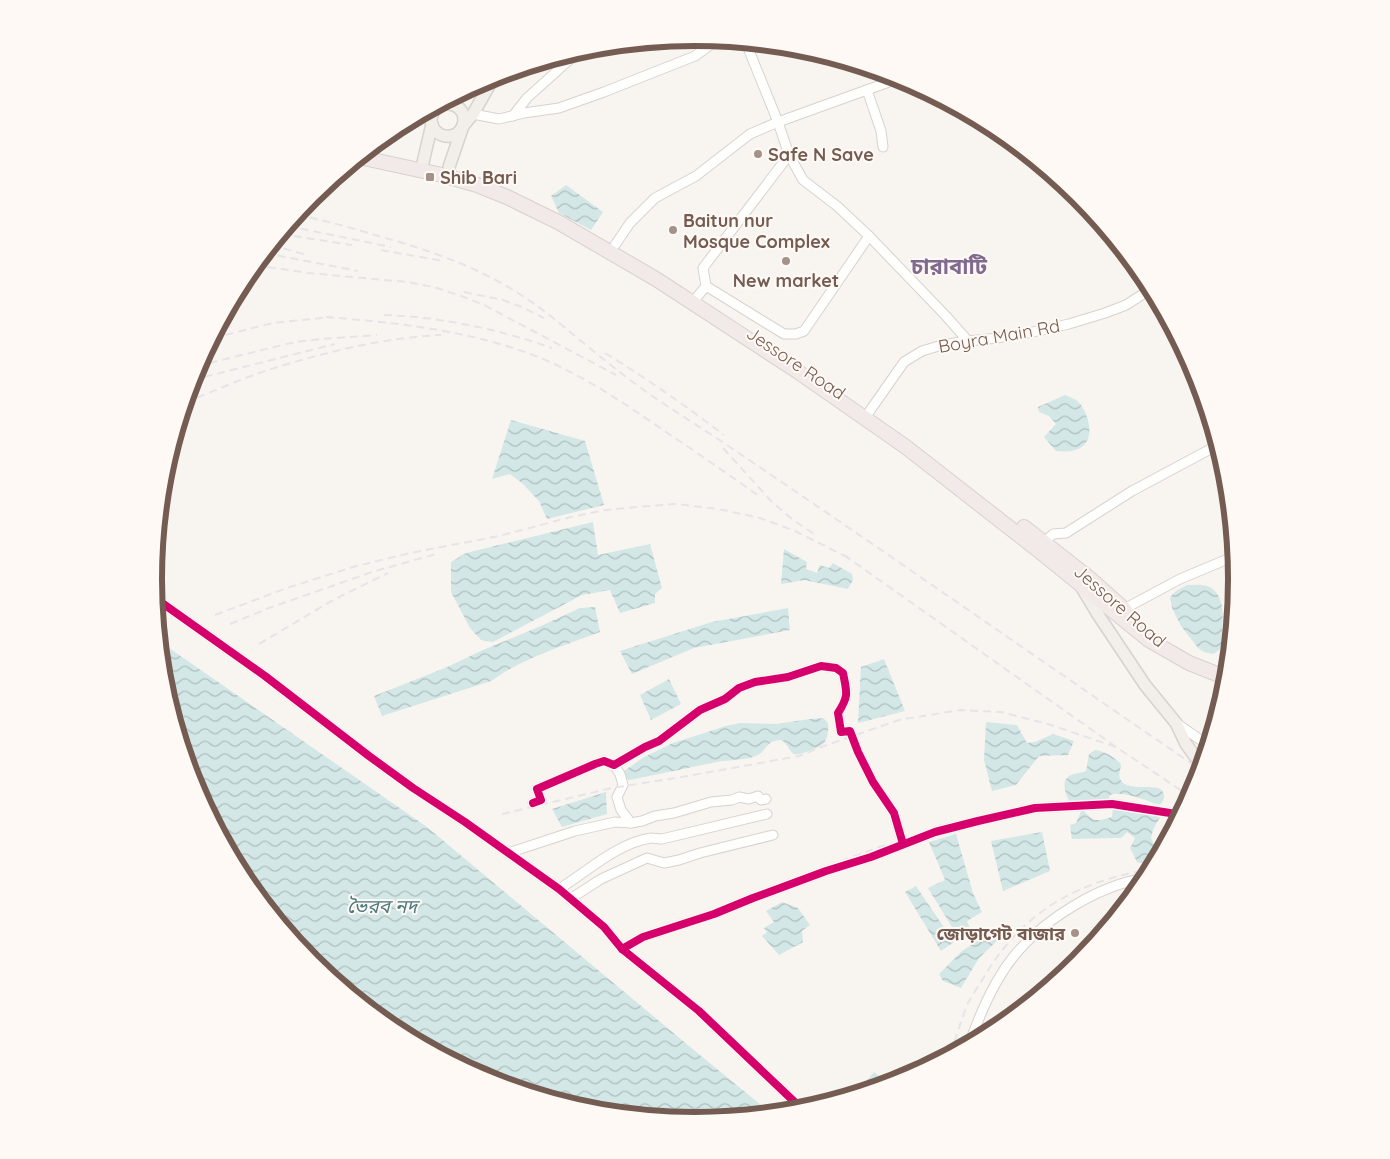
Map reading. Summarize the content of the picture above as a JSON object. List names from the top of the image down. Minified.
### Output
{"streets":{"highway":["Jessore Road"],"street":["Boyra Main Rd"]},"crossings":[["Boyra Main Rd","Jessore Road"]],"districts":["চারাবাটি"],"water":["ভৈরব নদ"],"places":{"other":["Safe N Save","Baitun nur Mosque Complex","New market","জোড়াগেট বাজার"],"transit":["Shib Bari"]}}
